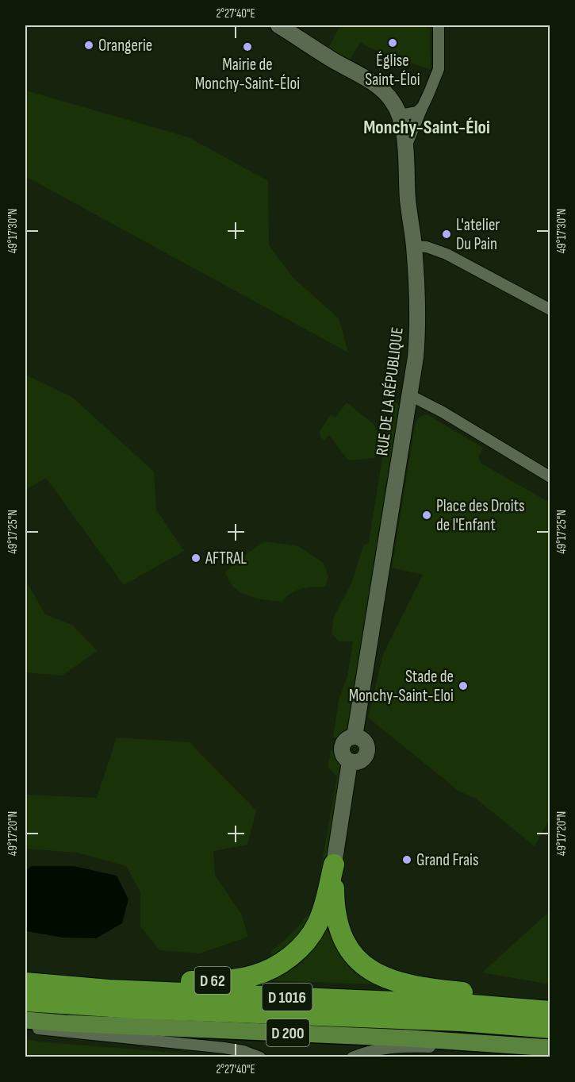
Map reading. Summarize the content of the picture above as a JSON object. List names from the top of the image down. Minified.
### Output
{"streets":{"highway":["D 62","D 1016"],"main road":["D 200"],"street":["RUE DE LA RÉPUBLIQUE"]},"crossings":[["RUE DE LA RÉPUBLIQUE","D 62"]],"districts":["Monchy-Saint-Éloi"],"places":["Église Saint-Éloi","Orangerie","Mairie de Monchy-Saint-Éloi","L'atelier Du Pain","Place des Droits de l'Enfant","AFTRAL","Stade de Monchy-Saint-Eloi","Grand Frais"],"coordinates":["2°27'40\"E","49°17'30\"N","49°17'25\"N","49°17'20\"N"]}
